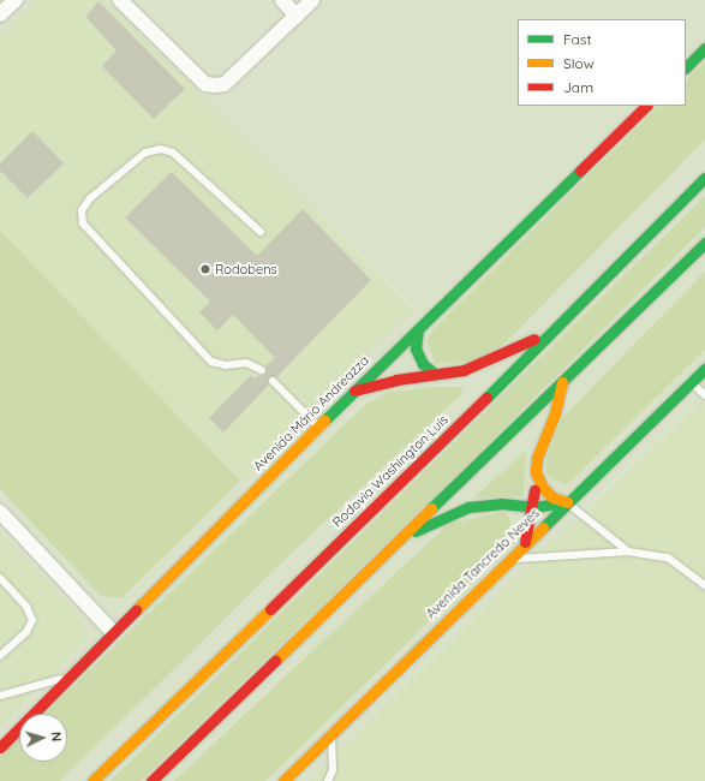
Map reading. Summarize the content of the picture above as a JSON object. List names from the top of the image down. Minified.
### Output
{"streets":{"main road":["Avenida Mário Andreazza","Rodovia Washington Luís","Avenida Tancredo Neves"]},"places":["Rodobens"],"legend":["Fast","Slow","Jam"],"north":"right"}
